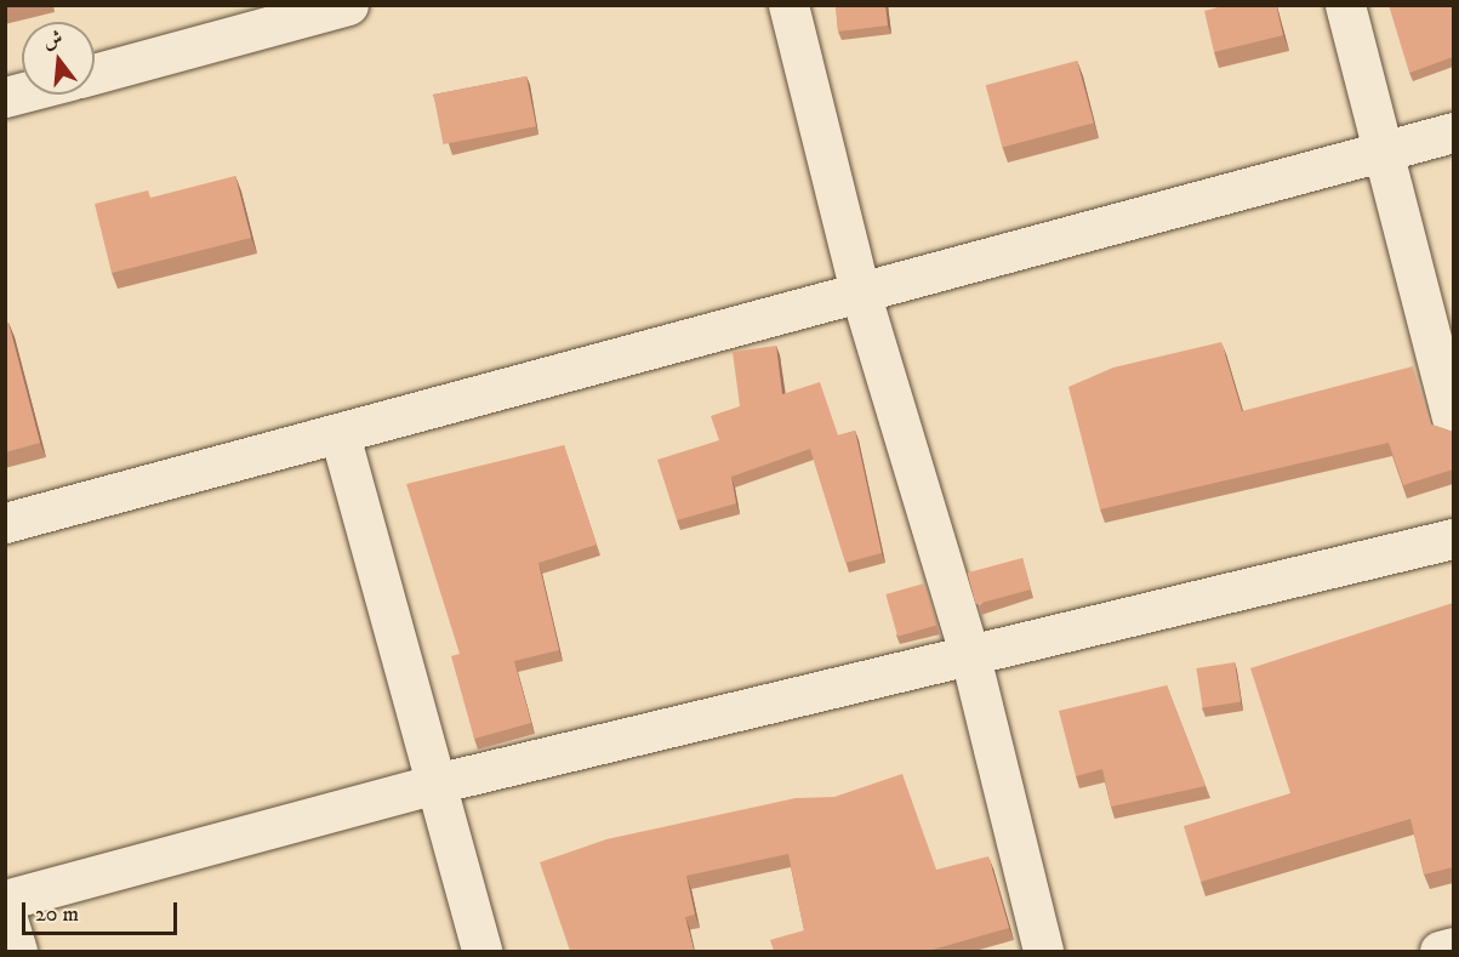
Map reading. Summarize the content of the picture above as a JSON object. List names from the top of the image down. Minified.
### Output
{"scale_bar":"20 m","north":"top"}
